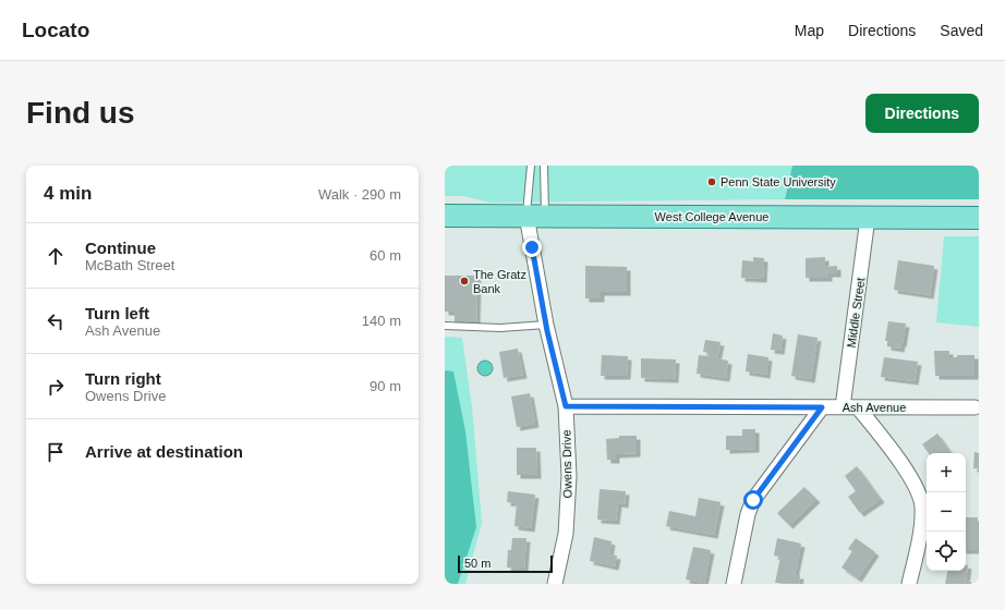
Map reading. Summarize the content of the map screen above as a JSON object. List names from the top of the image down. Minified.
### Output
{"streets":{"main road":["West College Avenue"],"street":["Middle Street","Ash Avenue","Owens Drive"]},"crossings":[["West College Avenue","Middle Street"],["West College Avenue","Owens Drive"],["Middle Street","Ash Avenue"],["Ash Avenue","Owens Drive"]],"places":["Penn State University","The Gratz Bank"],"scale_bar":"50 m","page":{"header":"Locato","nav":["Map","Directions","Saved"],"buttons":"Directions","title":"Find us","heading":["4 min","Walk · 290 m"],"list":[["Continue","McBath Street","60 m"],["Turn left","Ash Avenue","140 m"],["Turn right","Owens Drive","90 m"],"Arrive at destination"],"map_buttons":["+","−"],"scale":"50 m"}}
